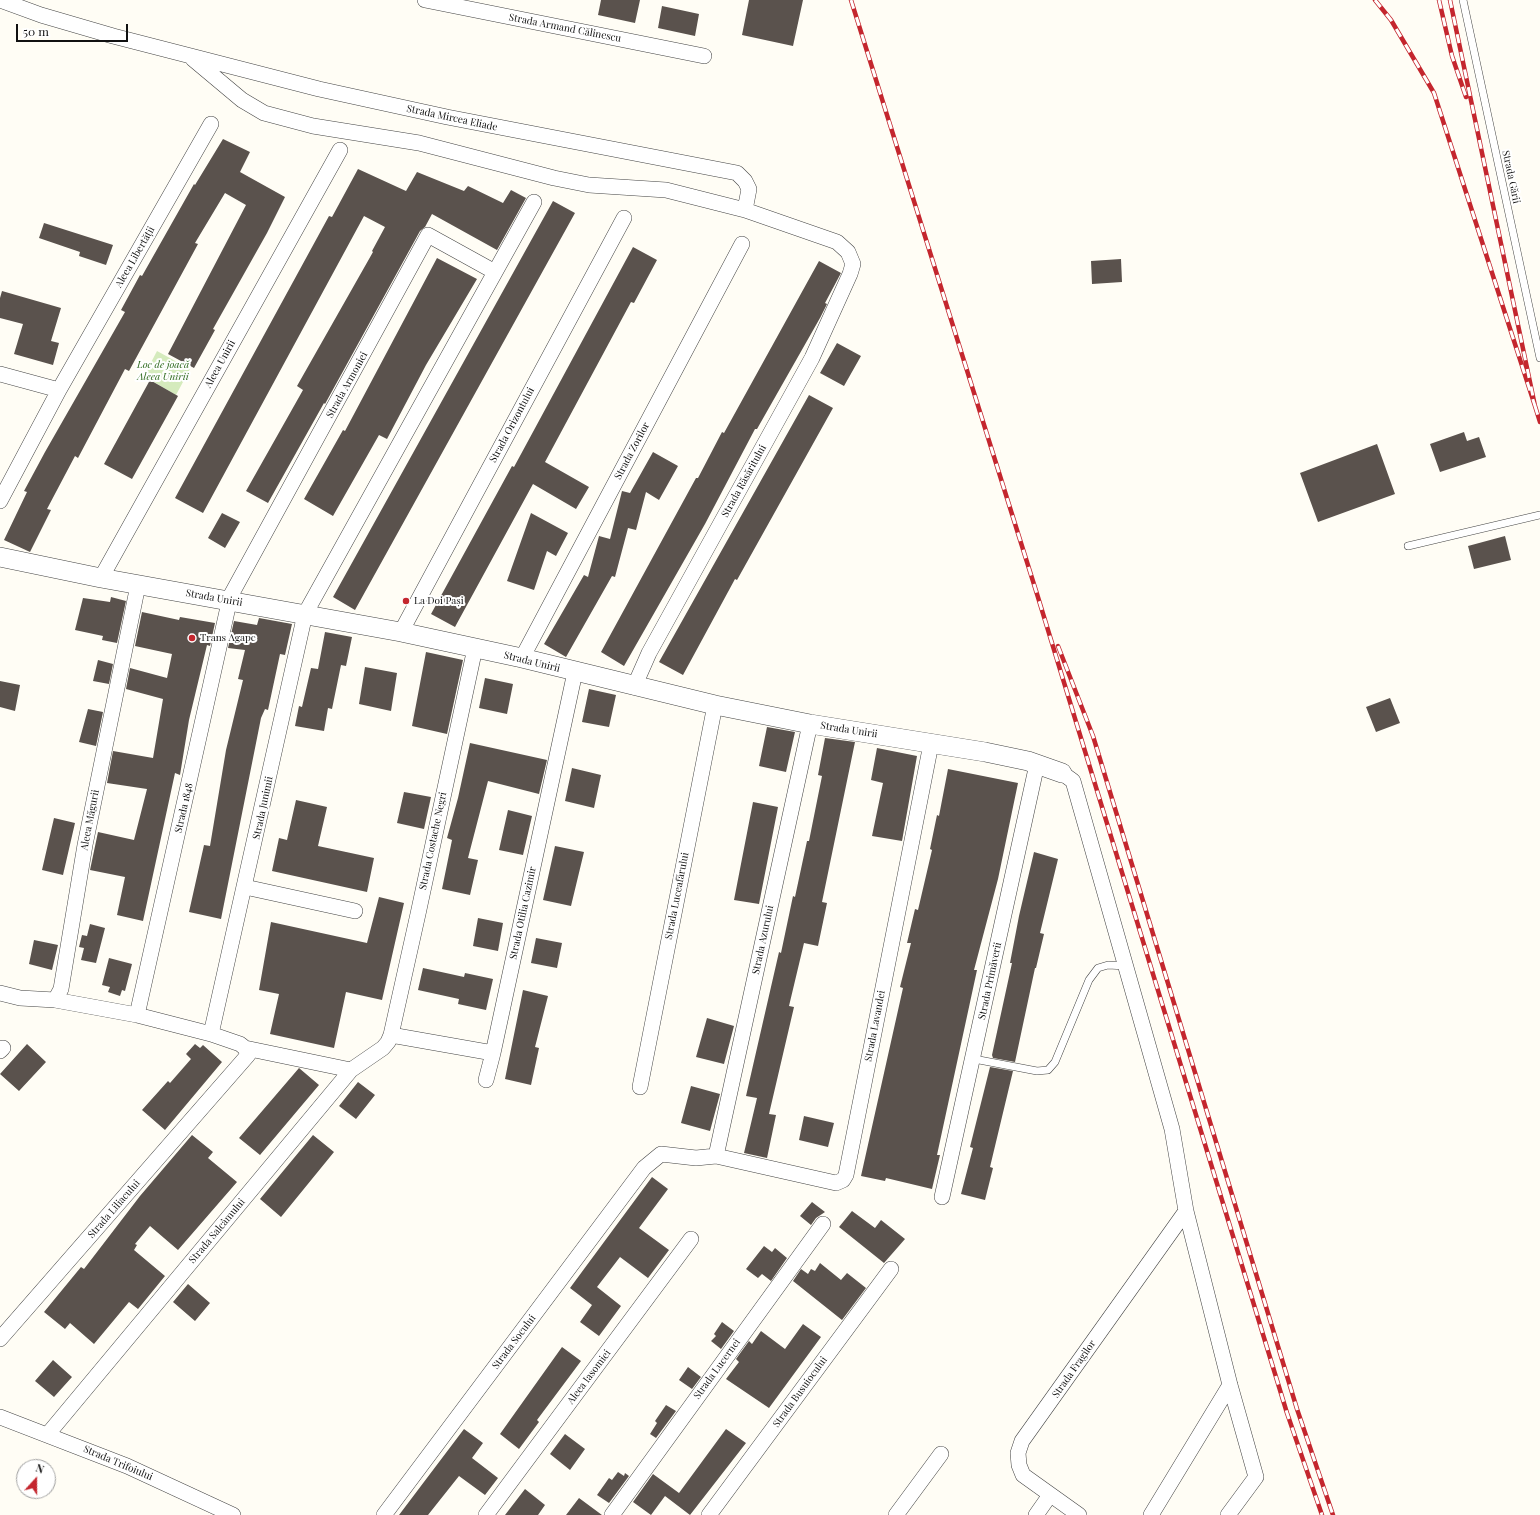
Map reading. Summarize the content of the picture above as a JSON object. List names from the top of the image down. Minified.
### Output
{"streets":{"street":["Strada Armand Călinescu","Strada Mircea Eliade","Aleea Libertății","Aleea Unirii","Strada Armoniei","Strada Orizontului","Strada Zorilor","Strada Răsăritului","Strada Unirii","Strada 1848","Strada Junimii","Aleea Măgurii","Strada Costache Negri","Strada Luceafǎrului","Strada Otilia Cazimir","Strada Azurului","Strada Primăverii","Strada Lavandei","Strada Liliacului","Strada Salcâmului","Strada Socului","Strada Lucernei","Strada Fragilor","Aleea Iasomiei","Strada Busuiocului","Strada Trifoiului"],"lane":["Strada Gării"]},"crossings":[["Strada Mircea Eliade","Strada Răsăritului"],["Aleea Unirii","Strada Unirii"],["Strada Armoniei","Strada Unirii"],["Strada Armoniei","Strada 1848"],["Strada Orizontului","Strada Unirii"],["Strada Zorilor","Strada Unirii"],["Strada Răsăritului","Strada Unirii"],["Strada Unirii","Strada 1848"],["Strada Unirii","Strada Junimii"],["Strada Unirii","Aleea Măgurii"],["Strada Unirii","Strada Costache Negri"],["Strada Unirii","Strada Luceafǎrului"],["Strada Unirii","Strada Otilia Cazimir"],["Strada Unirii","Strada Azurului"],["Strada Unirii","Strada Primăverii"],["Strada Unirii","Strada Lavandei"],["Strada Costache Negri","Strada Salcâmului"],["Strada Azurului","Strada Lavandei"],["Strada Azurului","Strada Socului"],["Strada Lavandei","Strada Socului"],["Strada Salcâmului","Strada Trifoiului"]],"parks":["Loc de joacă Aleea Unirii"],"places":["La Doi Pași","Trans Agape"],"scale_bar":"50 m","north":"top"}
